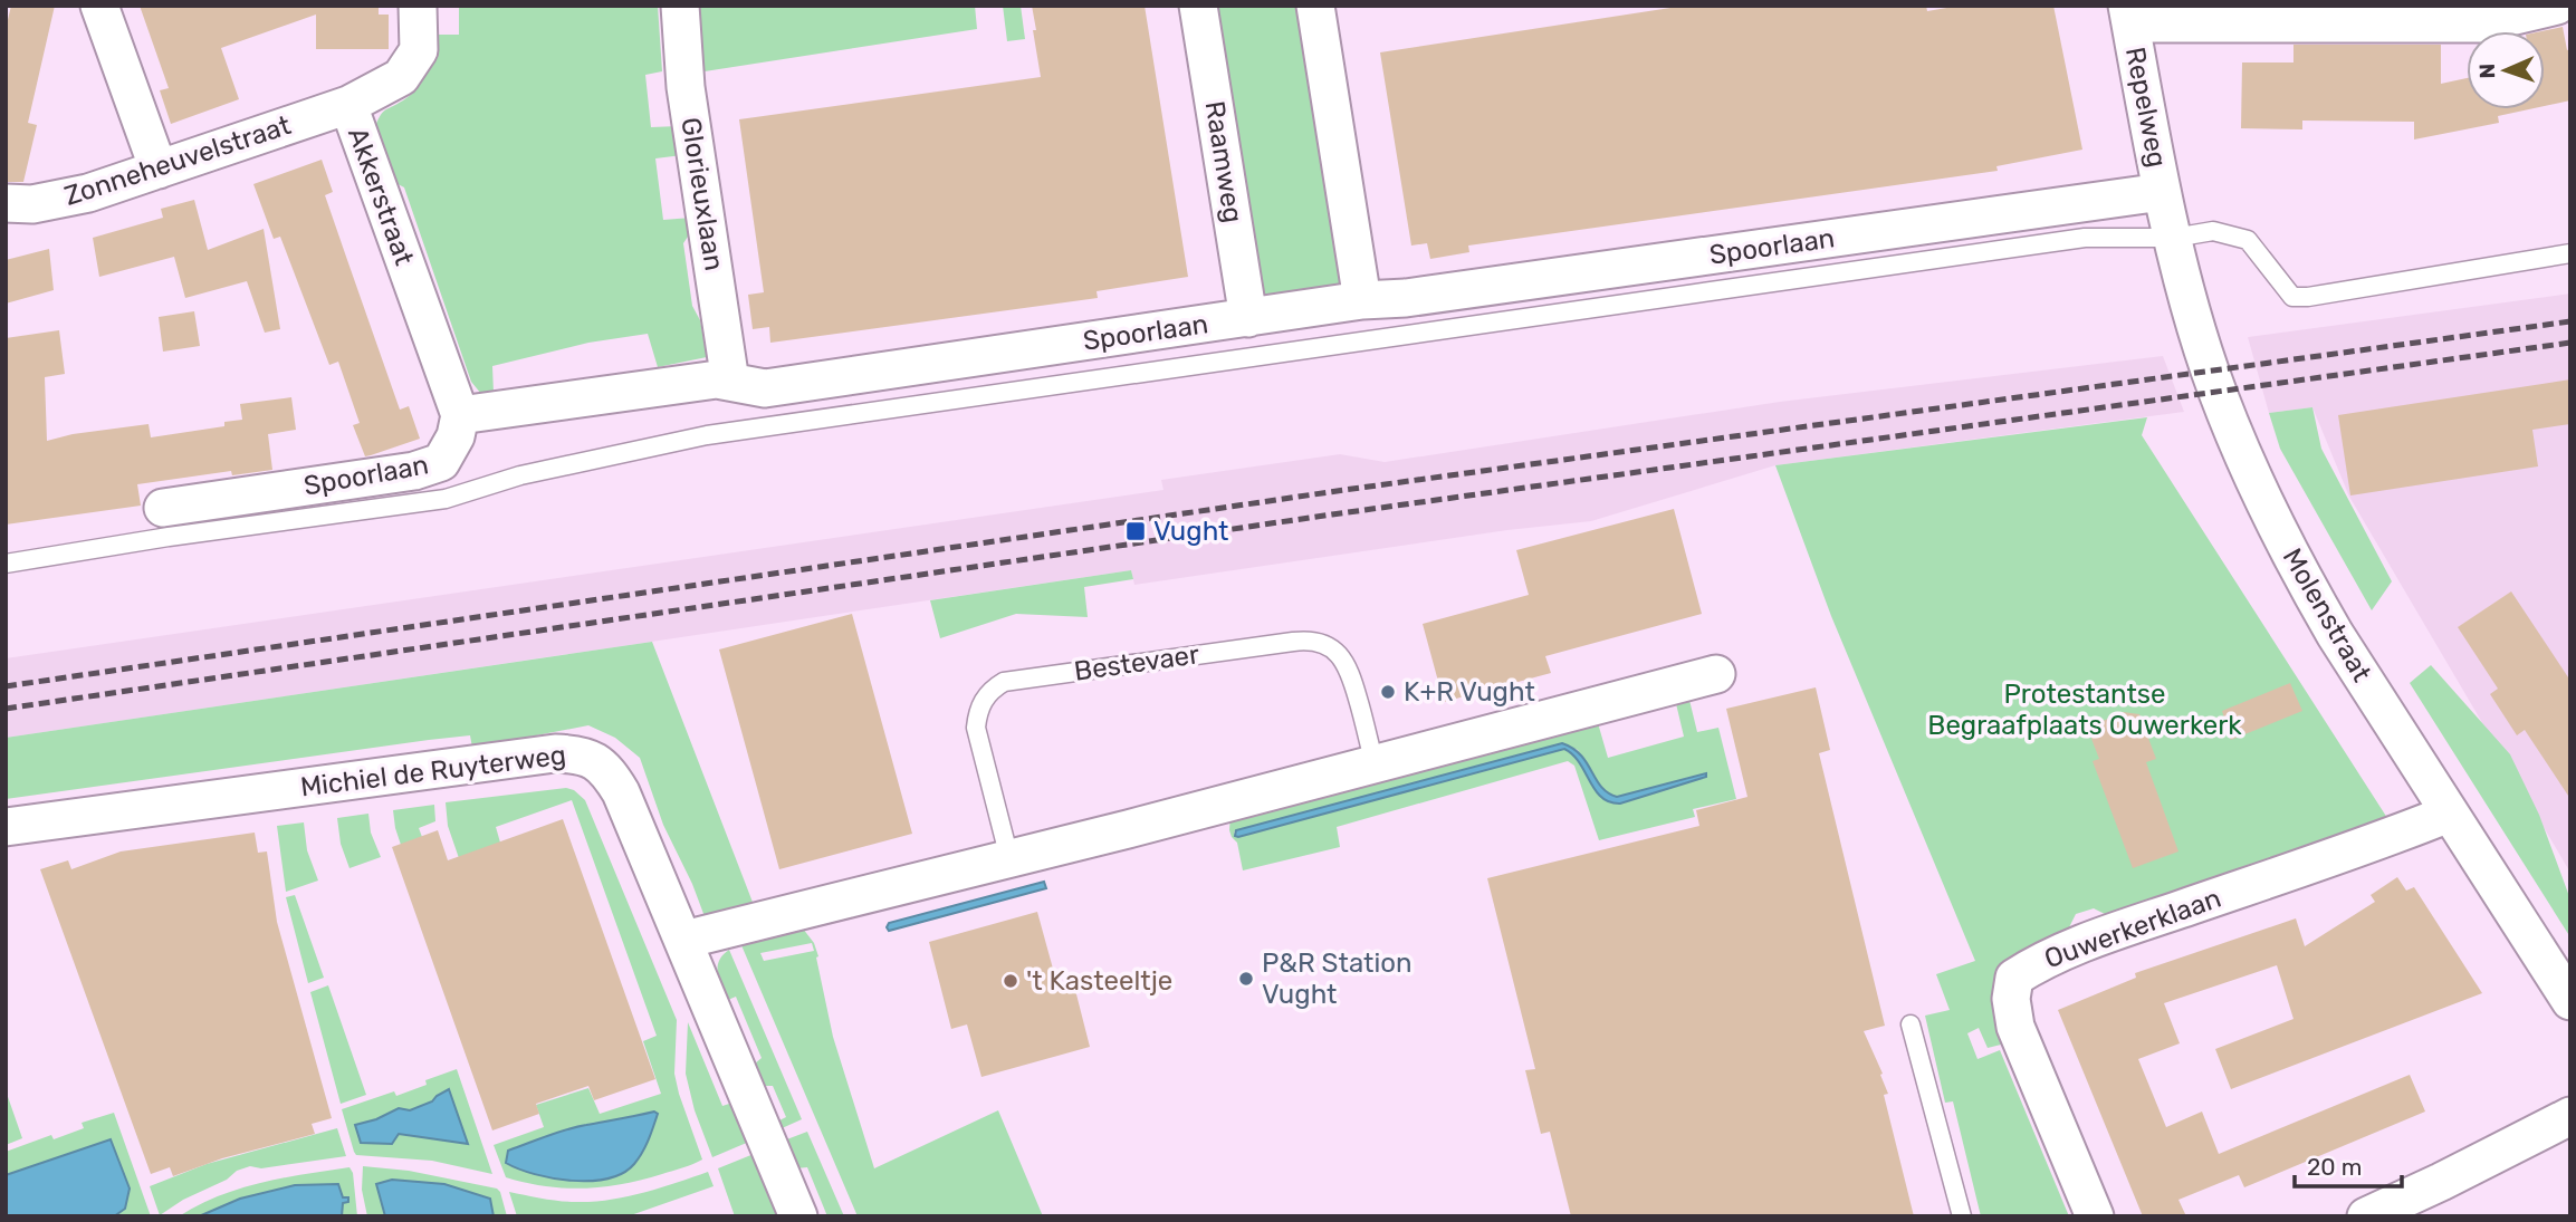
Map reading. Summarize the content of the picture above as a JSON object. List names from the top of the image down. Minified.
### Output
{"streets":{"street":["Repelweg","Zonneheuvelstraat","Raamweg","Glorieuxlaan","Akkerstraat","Spoorlaan","Molenstraat","Michiel de Ruyterweg","Ouwerkerklaan"],"lane":["Bestevaer"]},"crossings":[["Repelweg","Spoorlaan"],["Repelweg","Molenstraat"],["Zonneheuvelstraat","Akkerstraat"],["Raamweg","Spoorlaan"],["Glorieuxlaan","Spoorlaan"],["Akkerstraat","Spoorlaan"],["Spoorlaan","Molenstraat"],["Molenstraat","Ouwerkerklaan"]],"parks":["Protestantse Begraafplaats Ouwerkerk"],"places":{"transit":["Vught"],"other":["K+R Vught","P&R Station Vught","'t Kasteeltje"]},"scale_bar":"20 m","north":"left"}
